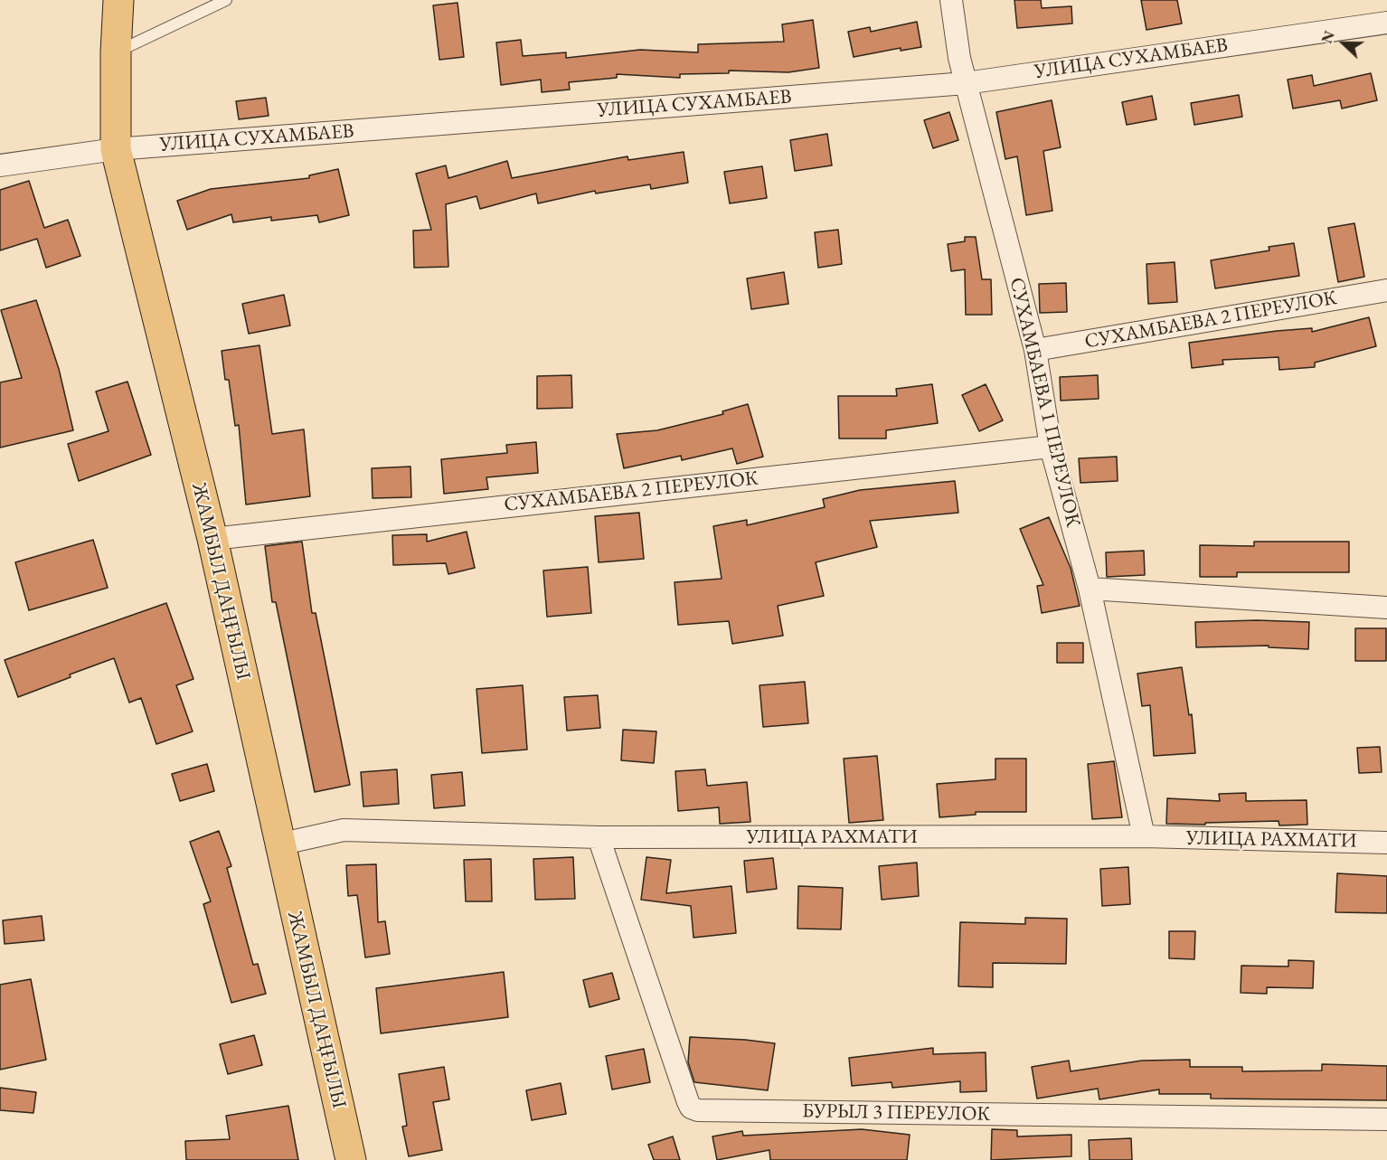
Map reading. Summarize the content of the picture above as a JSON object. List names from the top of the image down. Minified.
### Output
{"streets":{"main road":["ЖАМБЫЛ ДАҢҒЫЛЫ"],"street":["УЛИЦА СУХАМБАЕВ","СУХАМБАЕВА 2 ПЕРЕУЛОК","СУХАМБАЕВА 1 ПЕРЕУЛОК","УЛИЦА РАХМАТИ","БУРЫЛ 3 ПЕРЕУЛОК"]},"crossings":[["УЛИЦА СУХАМБАЕВ","СУХАМБАЕВА 1 ПЕРЕУЛОК"],["УЛИЦА СУХАМБАЕВ","ЖАМБЫЛ ДАҢҒЫЛЫ"],["СУХАМБАЕВА 2 ПЕРЕУЛОК","СУХАМБАЕВА 1 ПЕРЕУЛОК"],["СУХАМБАЕВА 2 ПЕРЕУЛОК","ЖАМБЫЛ ДАҢҒЫЛЫ"],["СУХАМБАЕВА 1 ПЕРЕУЛОК","УЛИЦА РАХМАТИ"],["ЖАМБЫЛ ДАҢҒЫЛЫ","УЛИЦА РАХМАТИ"],["УЛИЦА РАХМАТИ","БУРЫЛ 3 ПЕРЕУЛОК"]],"north":"left"}
